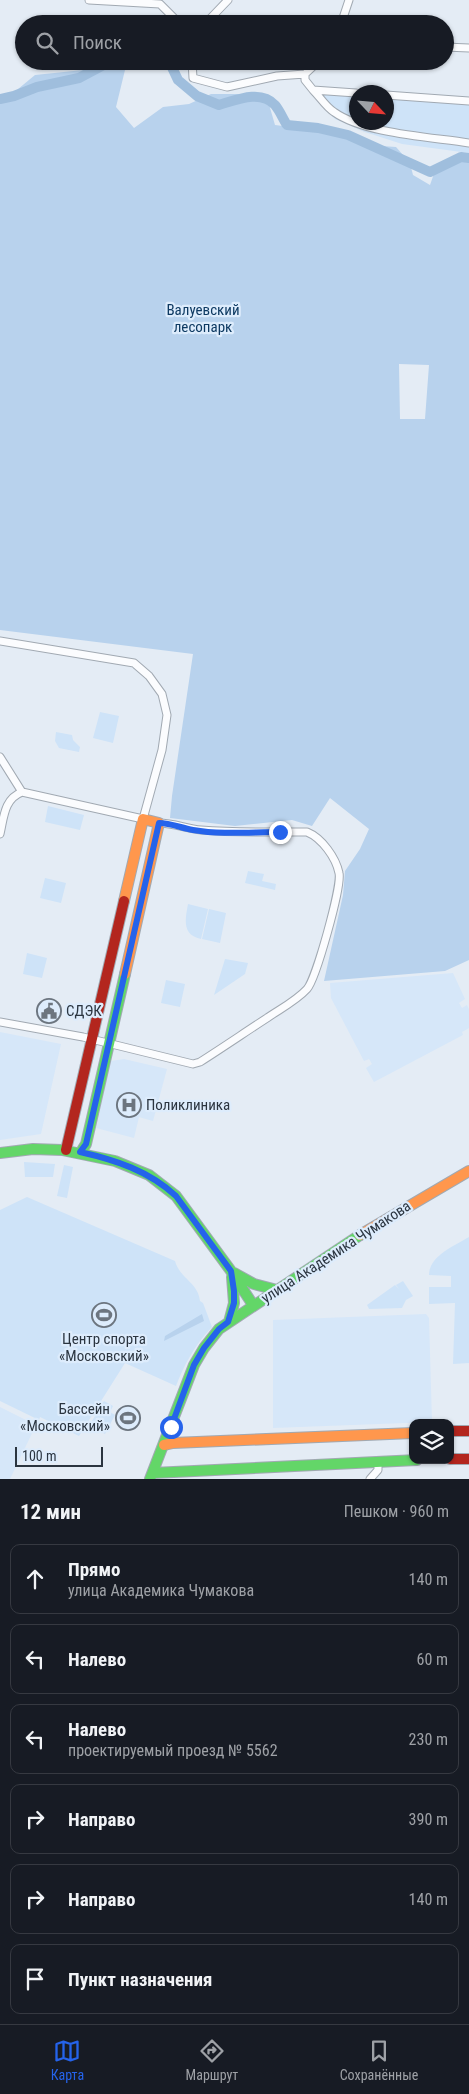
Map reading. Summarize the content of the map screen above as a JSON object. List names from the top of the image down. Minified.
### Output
{"streets":{"street":["улица Академика Чумакова"]},"parks":["Валуевский лесопарк"],"places":{"public building":["СДЭК"],"hospital":["Поликлиника"],"sports":["Центр спорта «Московский»","Бассейн «Московский»"]},"scale_bar":"100 m","north":"bottom right","page":{"search":"Поиск","scale":"100 m","heading":["12 мин","Пешком · 960 m"],"list":[["Прямо","улица Академика Чумакова","140 m"],["Налево","60 m"],["Налево","проектируемый проезд № 5562","230 m"],["Направо","390 m"],["Направо","140 m"],"Пункт назначения"],"nav":["Карта","Маршрут","Сохранённые"]}}
